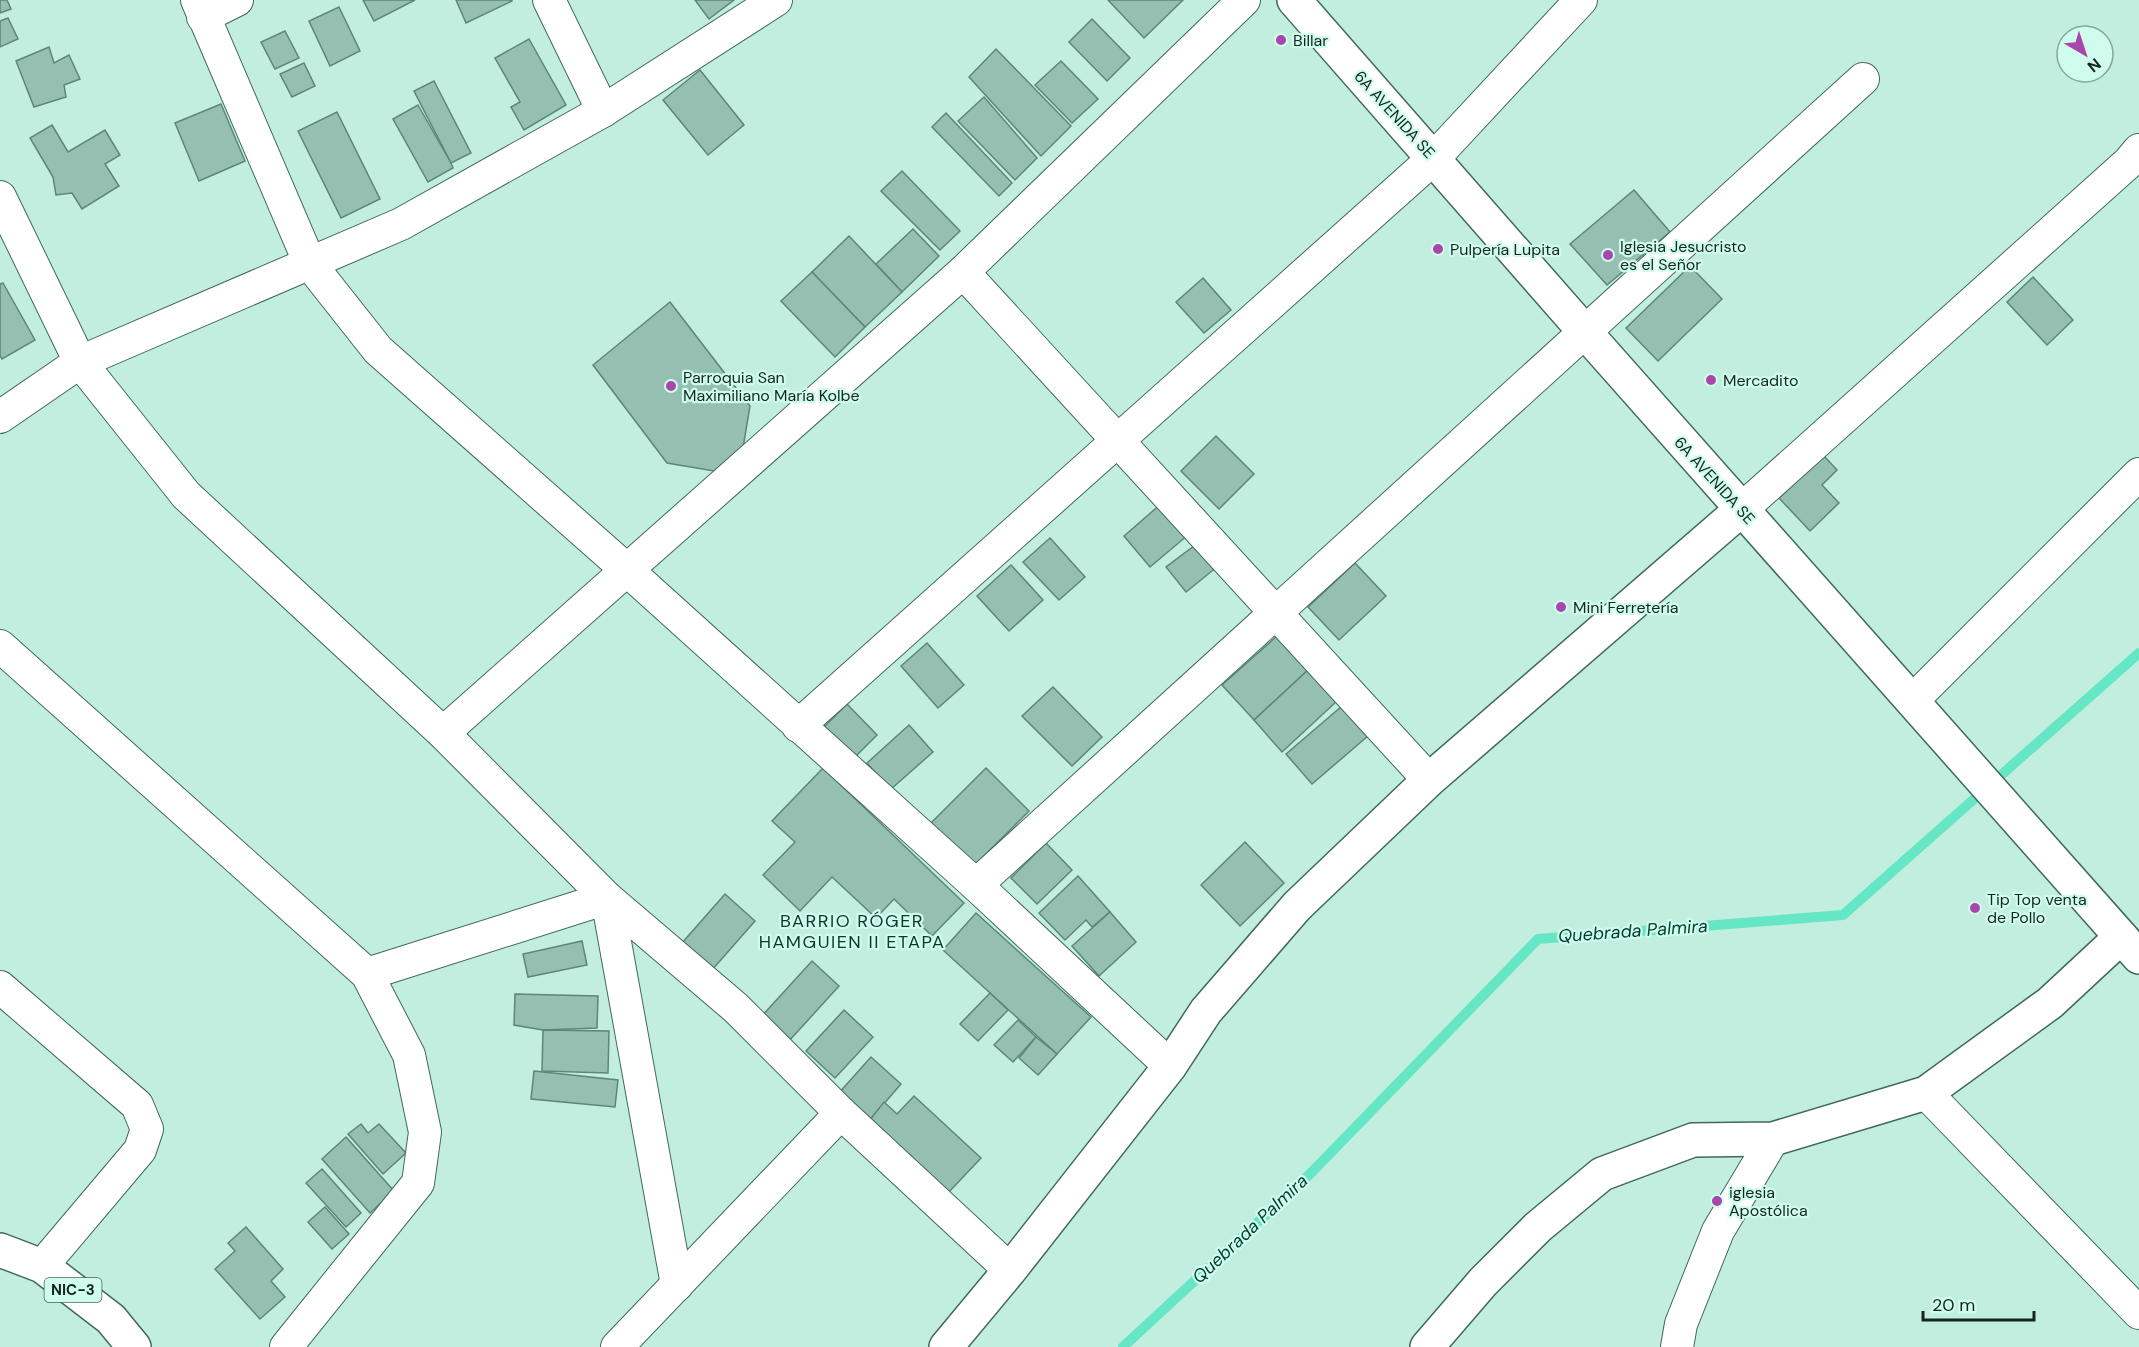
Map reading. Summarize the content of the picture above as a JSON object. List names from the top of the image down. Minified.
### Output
{"streets":{"street":["6A AVENIDA SE","NIC-3"]},"districts":["BARRIO RÓGER HAMGUIEN II ETAPA"],"water":["Quebrada Palmira"],"places":["Billar","Pulpería Lupita","Iglesia Jesucristo es el Señor","Mercadito","Parroquia San Maximiliano María Kolbe","Mini Ferretería","Tip Top venta de Pollo","iglesia Apostólica"],"scale_bar":"20 m","north":"bottom right"}
